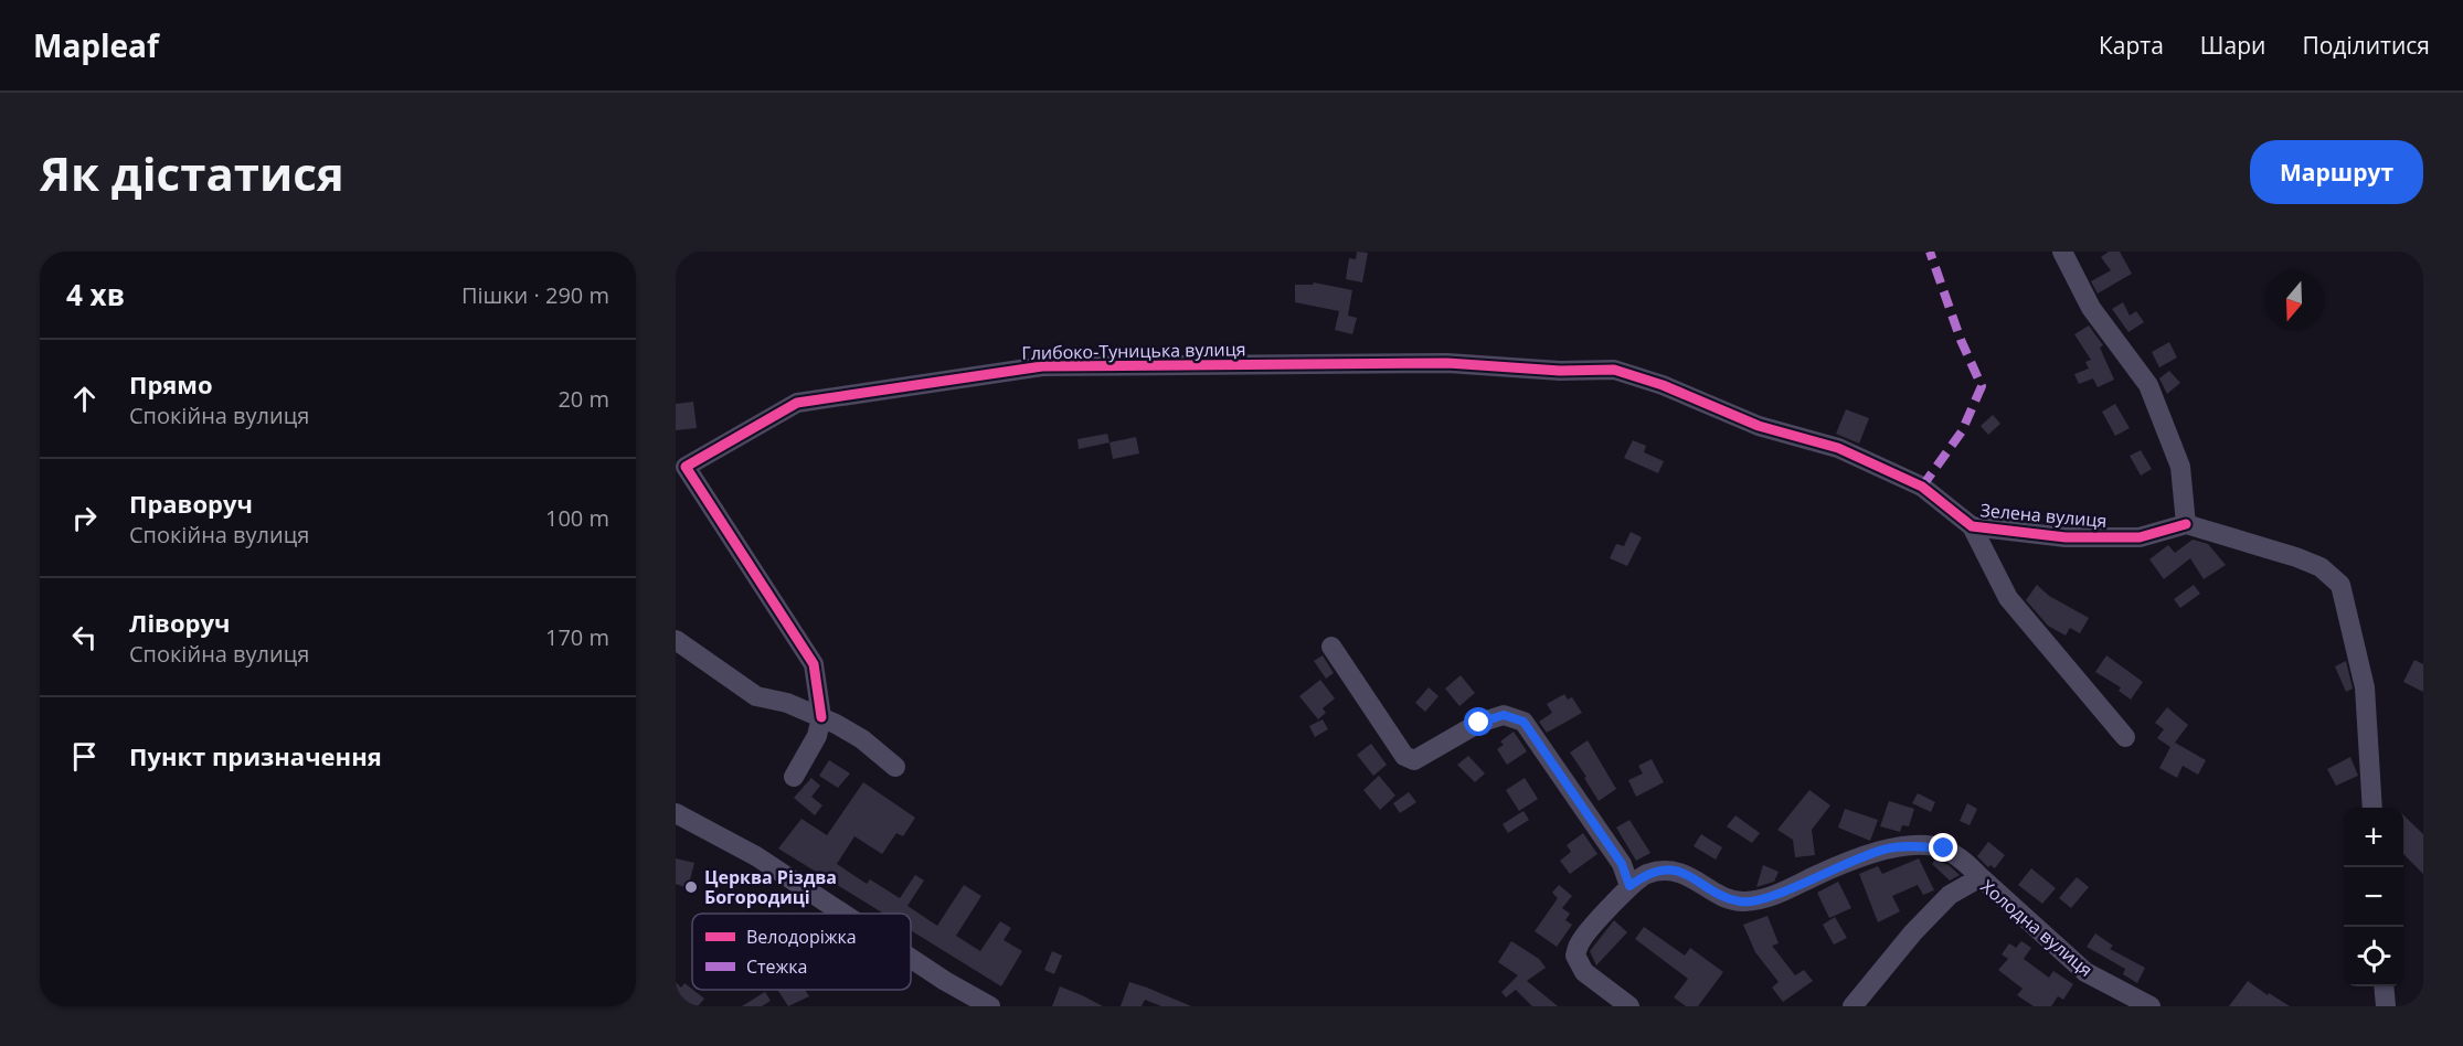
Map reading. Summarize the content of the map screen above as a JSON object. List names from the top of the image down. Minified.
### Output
{"streets":{"street":["Глибоко-Туницька вулиця","Зелена вулиця","Холодна вулиця"]},"crossings":[["Глибоко-Туницька вулиця","Зелена вулиця"]],"places":["Церква Різдва Богородиці"],"legend":["Велодоріжка","Стежка"],"north":"bottom","page":{"header":"Mapleaf","nav":["Карта","Шари","Поділитися"],"buttons":"Маршрут","title":"Як дістатися","heading":["4 хв","Пішки · 290 m"],"list":[["Прямо","Спокійна вулиця","20 m"],["Праворуч","Спокійна вулиця","100 m"],["Ліворуч","Спокійна вулиця","170 m"],"Пункт призначення"],"map_buttons":["+","−"]}}
